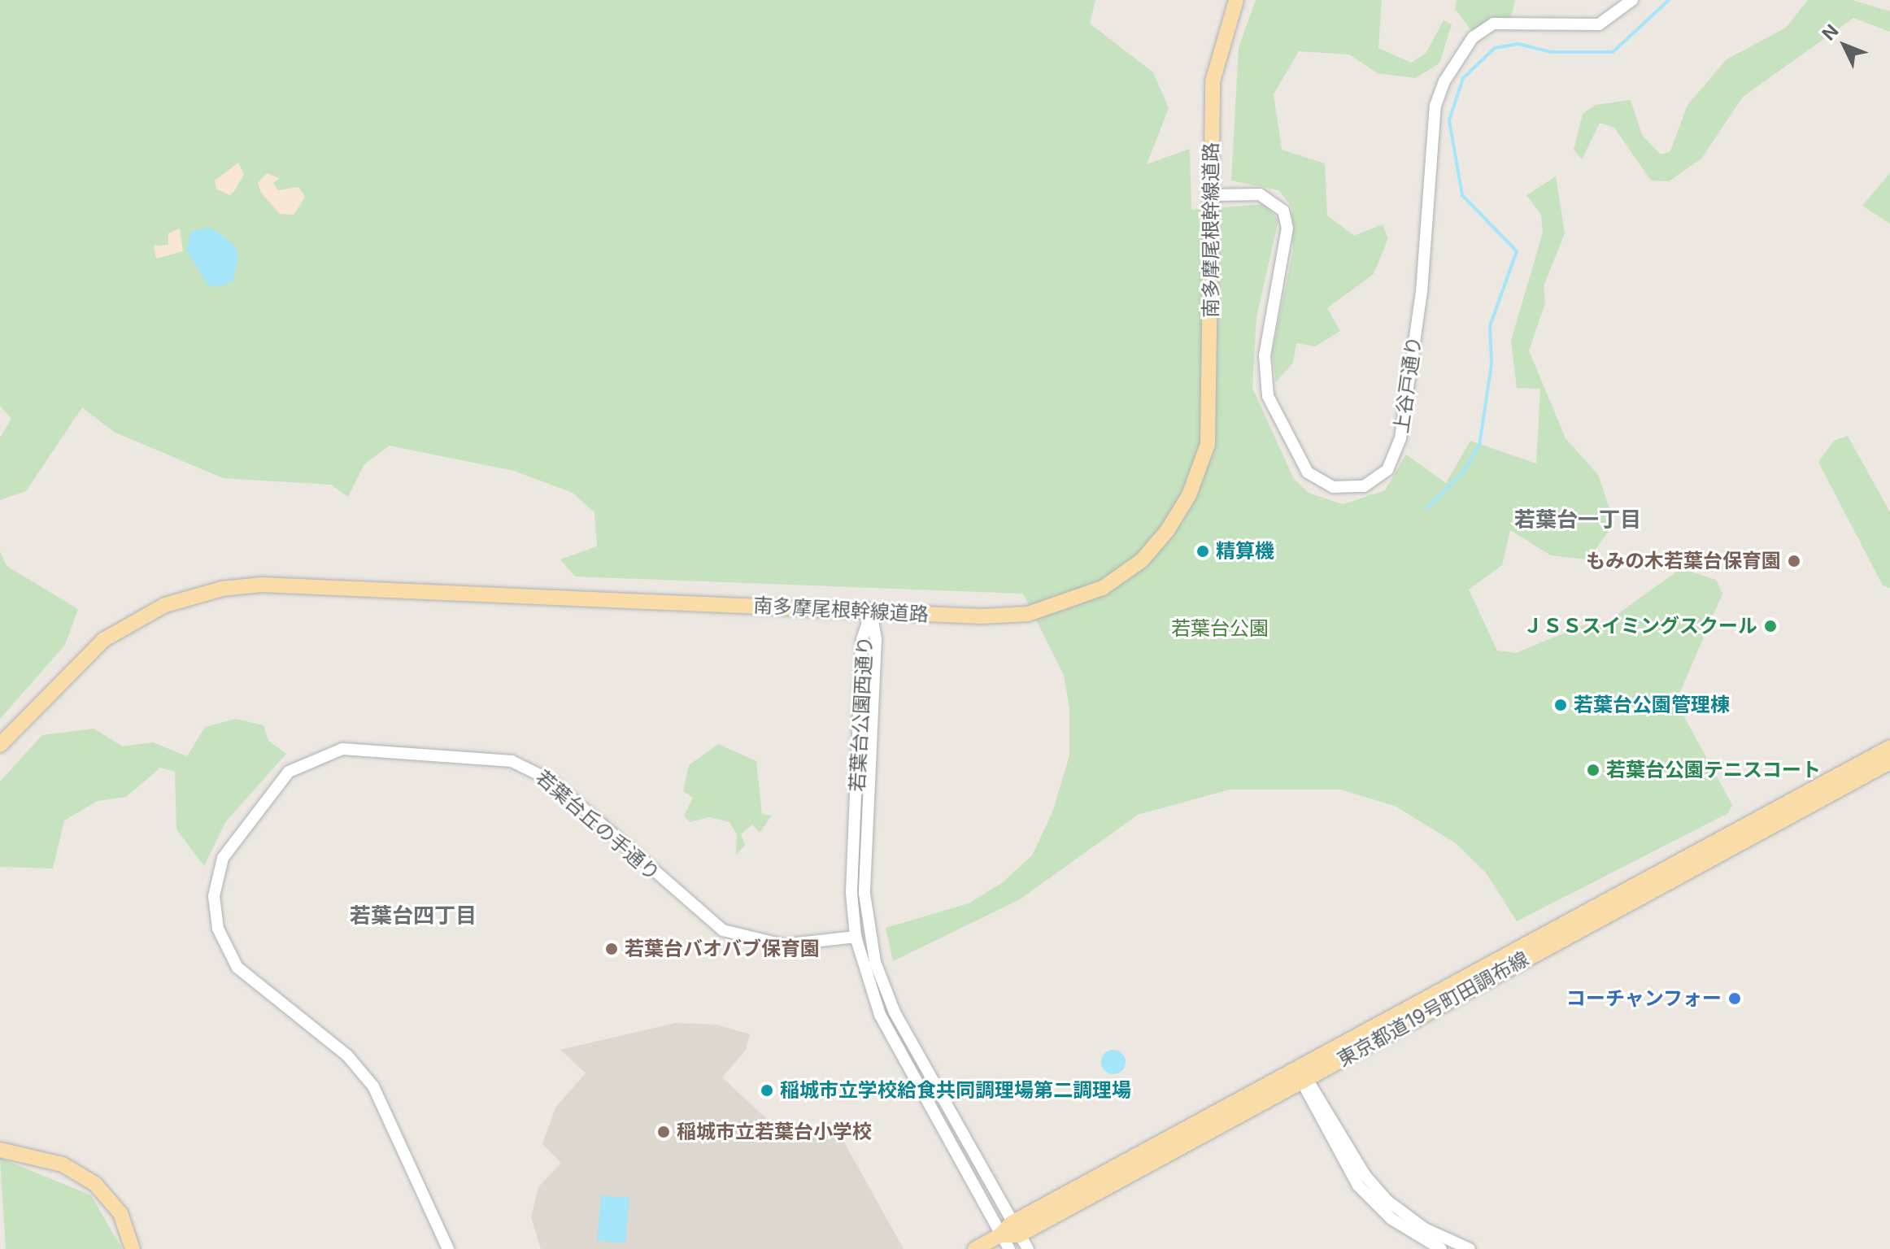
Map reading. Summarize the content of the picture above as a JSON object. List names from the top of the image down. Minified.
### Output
{"streets":{"main road":["南多摩尾根幹線道路","東京都道19号町田調布線"],"street":["上谷戸通り","若葉台公園西通り","若葉台丘の手通り"]},"crossings":[["南多摩尾根幹線道路","上谷戸通り"],["南多摩尾根幹線道路","若葉台公園西通り"],["若葉台公園西通り","若葉台丘の手通り"],["若葉台公園西通り","東京都道19号町田調布線"]],"districts":["若葉台一丁目","若葉台四丁目"],"parks":["若葉台公園"],"places":["精算機","もみの木若葉台保育園","ＪＳＳスイミングスクール","若葉台公園管理棟","若葉台公園テニスコート","若葉台バオバブ保育園","コーチャンフォー","稲城市立学校給食共同調理場第二調理場","稲城市立若葉台小学校"],"north":"top left"}
